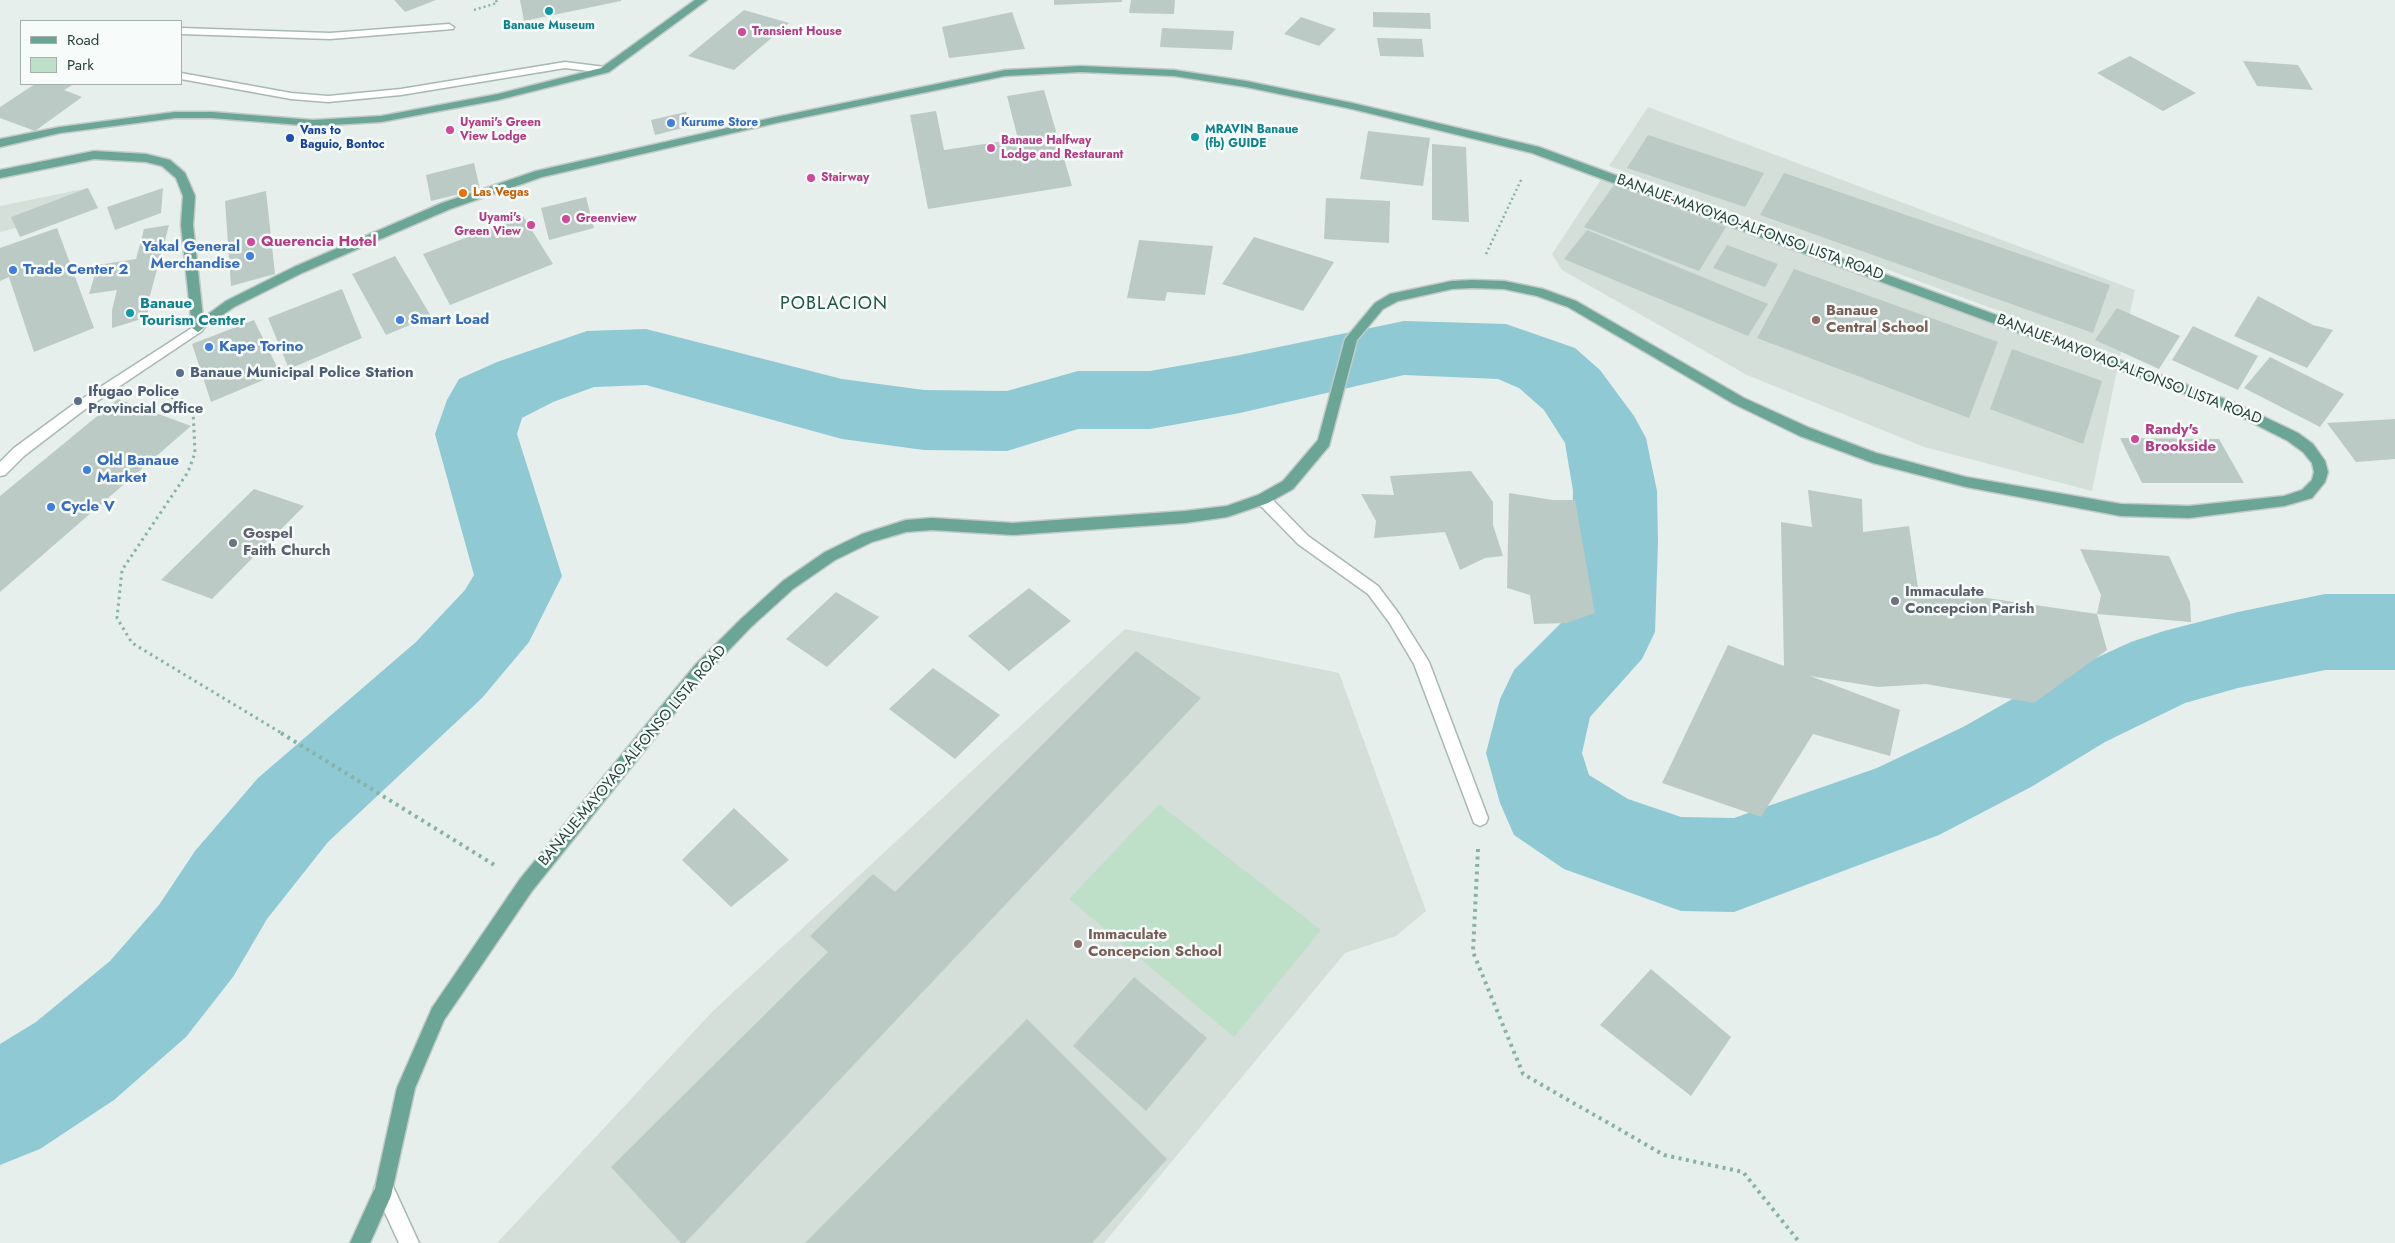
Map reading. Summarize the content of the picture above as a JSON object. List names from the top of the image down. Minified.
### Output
{"streets":{"main road":["BANAUE-MAYOYAO-ALFONSO LISTA ROAD"]},"districts":["POBLACION"],"places":["Banaue Museum","Transient House","Kurume Store","Uyami's Green View Lodge","MRAVIN Banaue (fb) GUIDE","Vans to Baguio, Bontoc","Banaue Halfway Lodge and Restaurant","Stairway","Las Vegas","Greenview","Uyami's Green View","Querencia Hotel","Yakal General Merchandise","Trade Center 2","Banaue Tourism Center","Smart Load","Banaue Central School","Kape Torino","Banaue Municipal Police Station","Ifugao Police Provincial Office","Randy's Brookside","Old Banaue Market","Cycle V","Gospel Faith Church","Immaculate Concepcion Parish","Immaculate Concepcion School"],"legend":["Road","Park"]}
